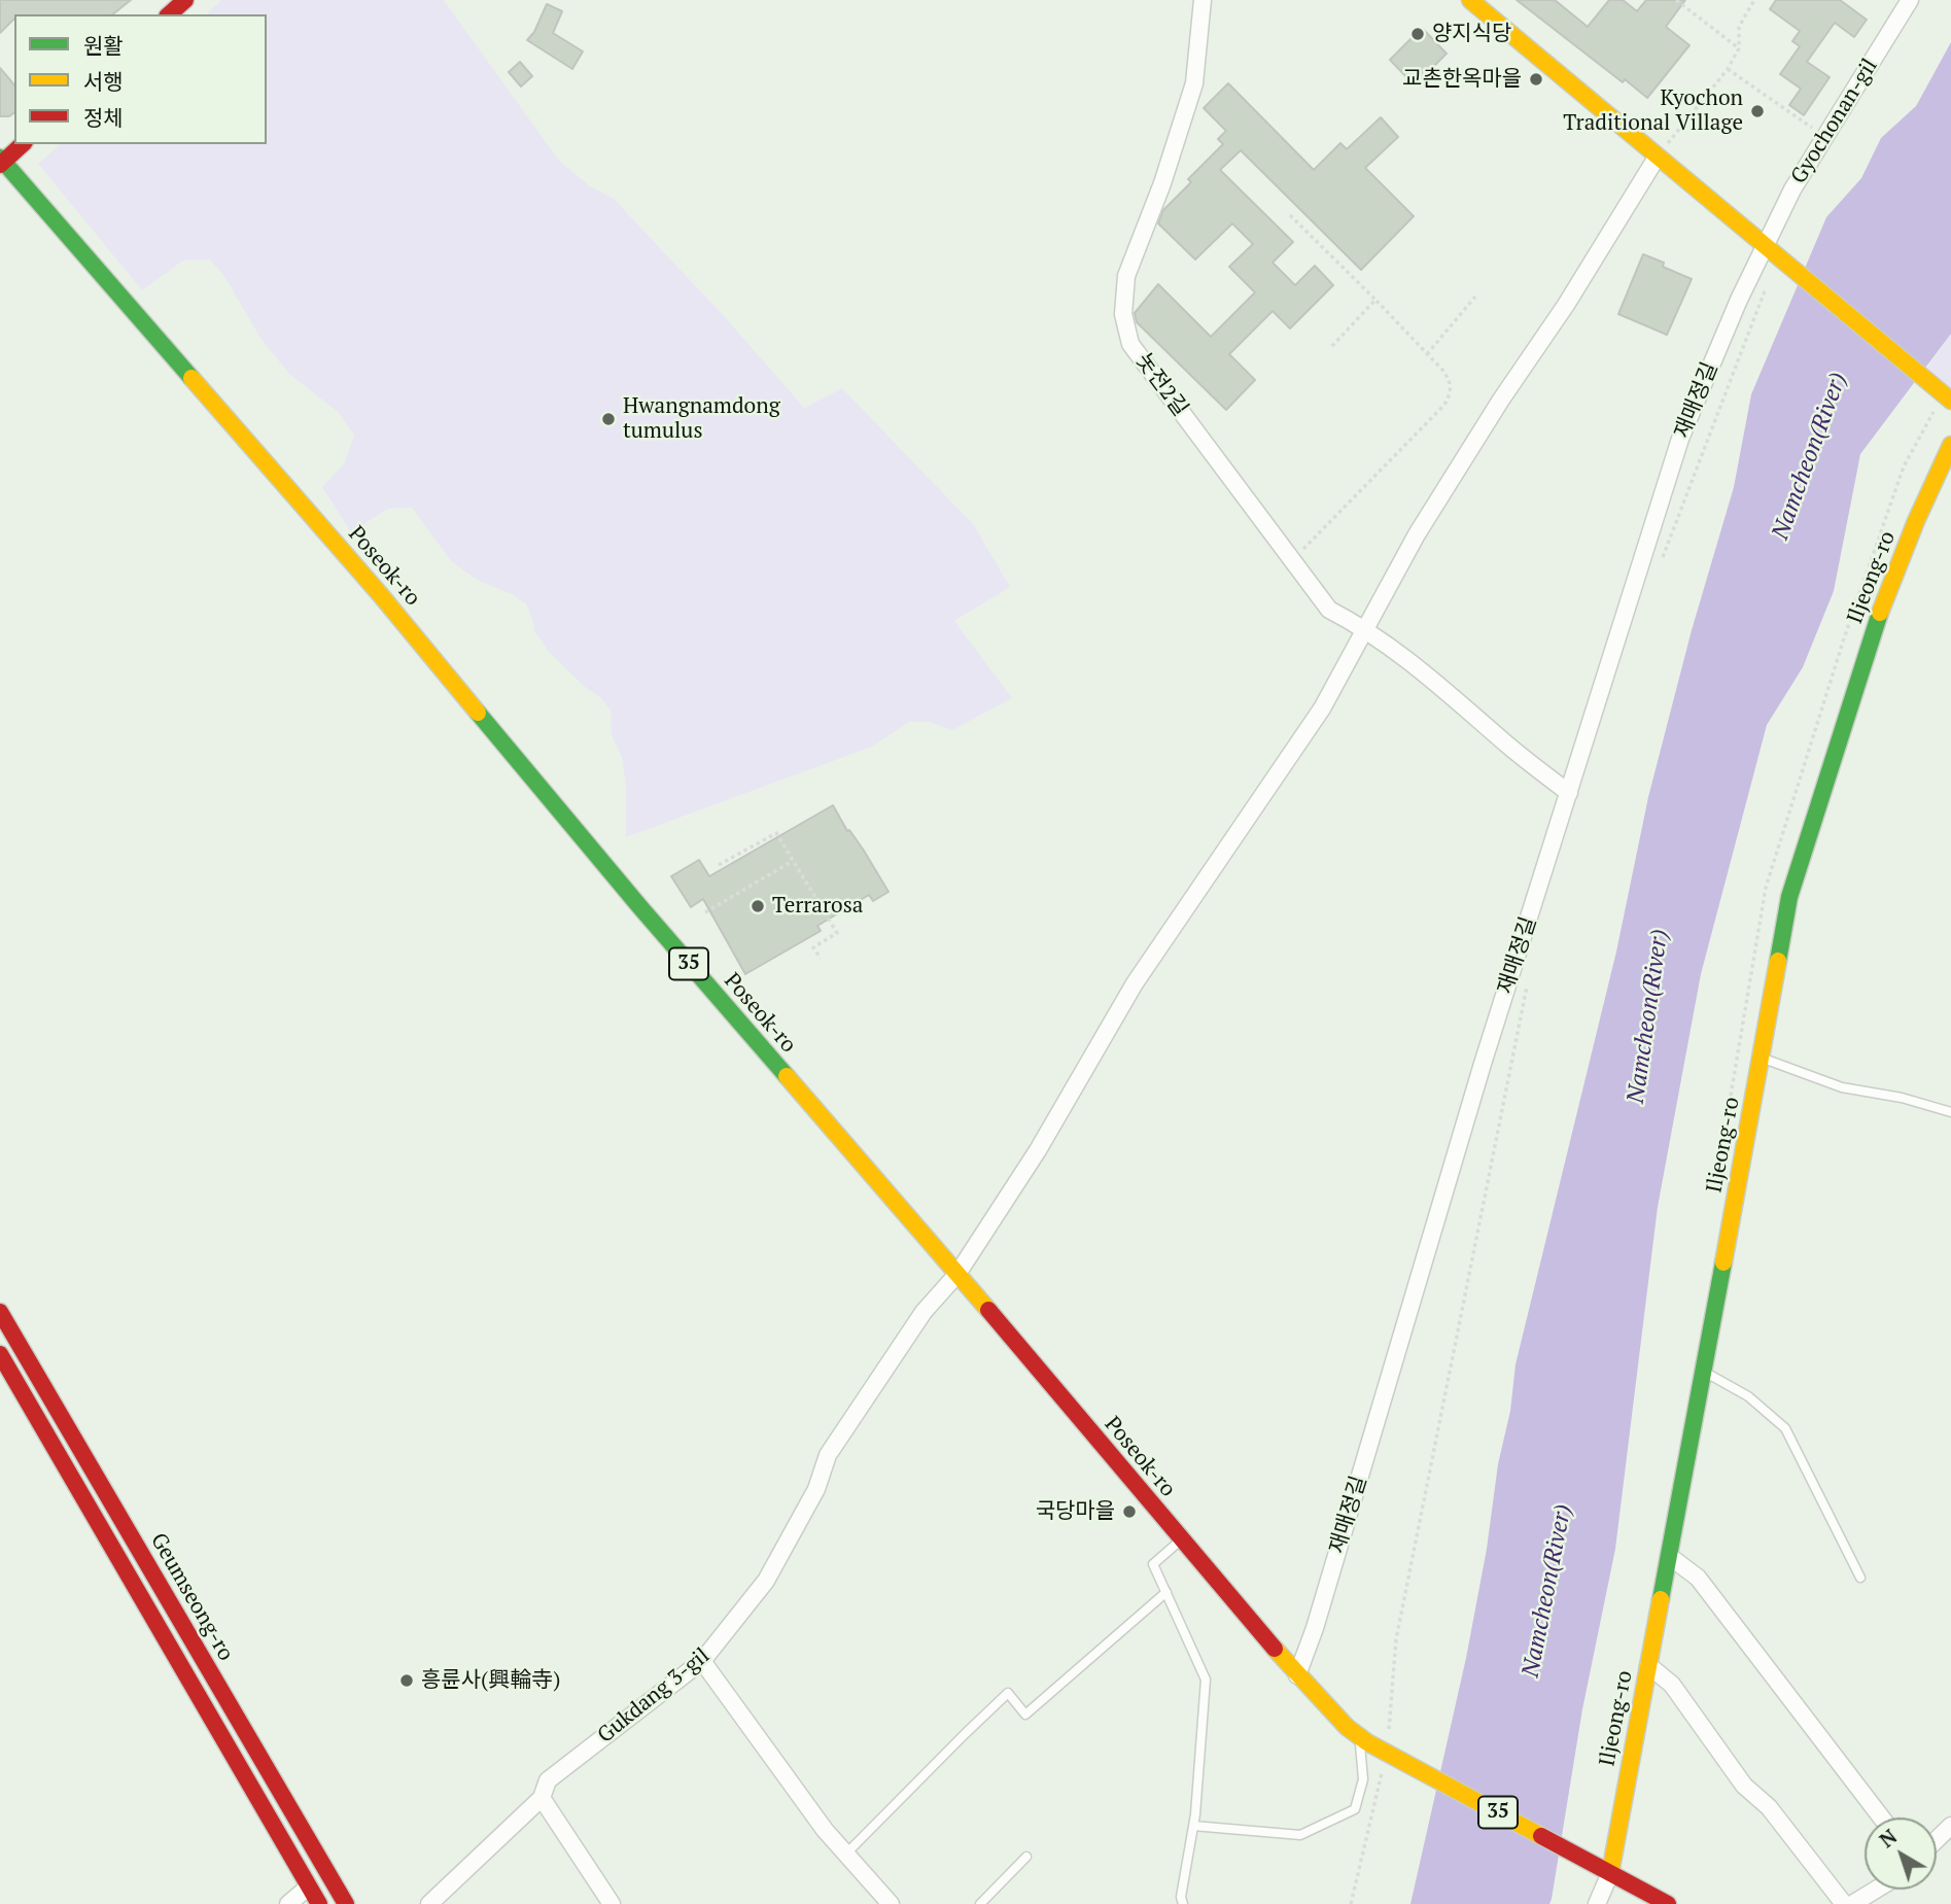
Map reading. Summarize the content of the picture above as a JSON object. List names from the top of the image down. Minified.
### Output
{"streets":{"street":["Gyochonan-gil","놋전2길","재매정길","Poseok-ro","Iljeong-ro","35","Geumseong-ro","Gukdang 3-gil"]},"crossings":[["Gyochonan-gil","재매정길"],["놋전2길","재매정길"],["놋전2길","Gukdang 3-gil"],["재매정길","Poseok-ro"],["Poseok-ro","35"],["Poseok-ro","Gukdang 3-gil"],["Iljeong-ro","35"]],"water":["Namcheon(River)"],"places":["양지식당","교촌한옥마을","Kyochon Traditional Village","Hwangnamdong tumulus","Terrarosa","국당마을","흥륜사(興輪寺)"],"legend":["원활","서행","정체"],"north":"top left"}
